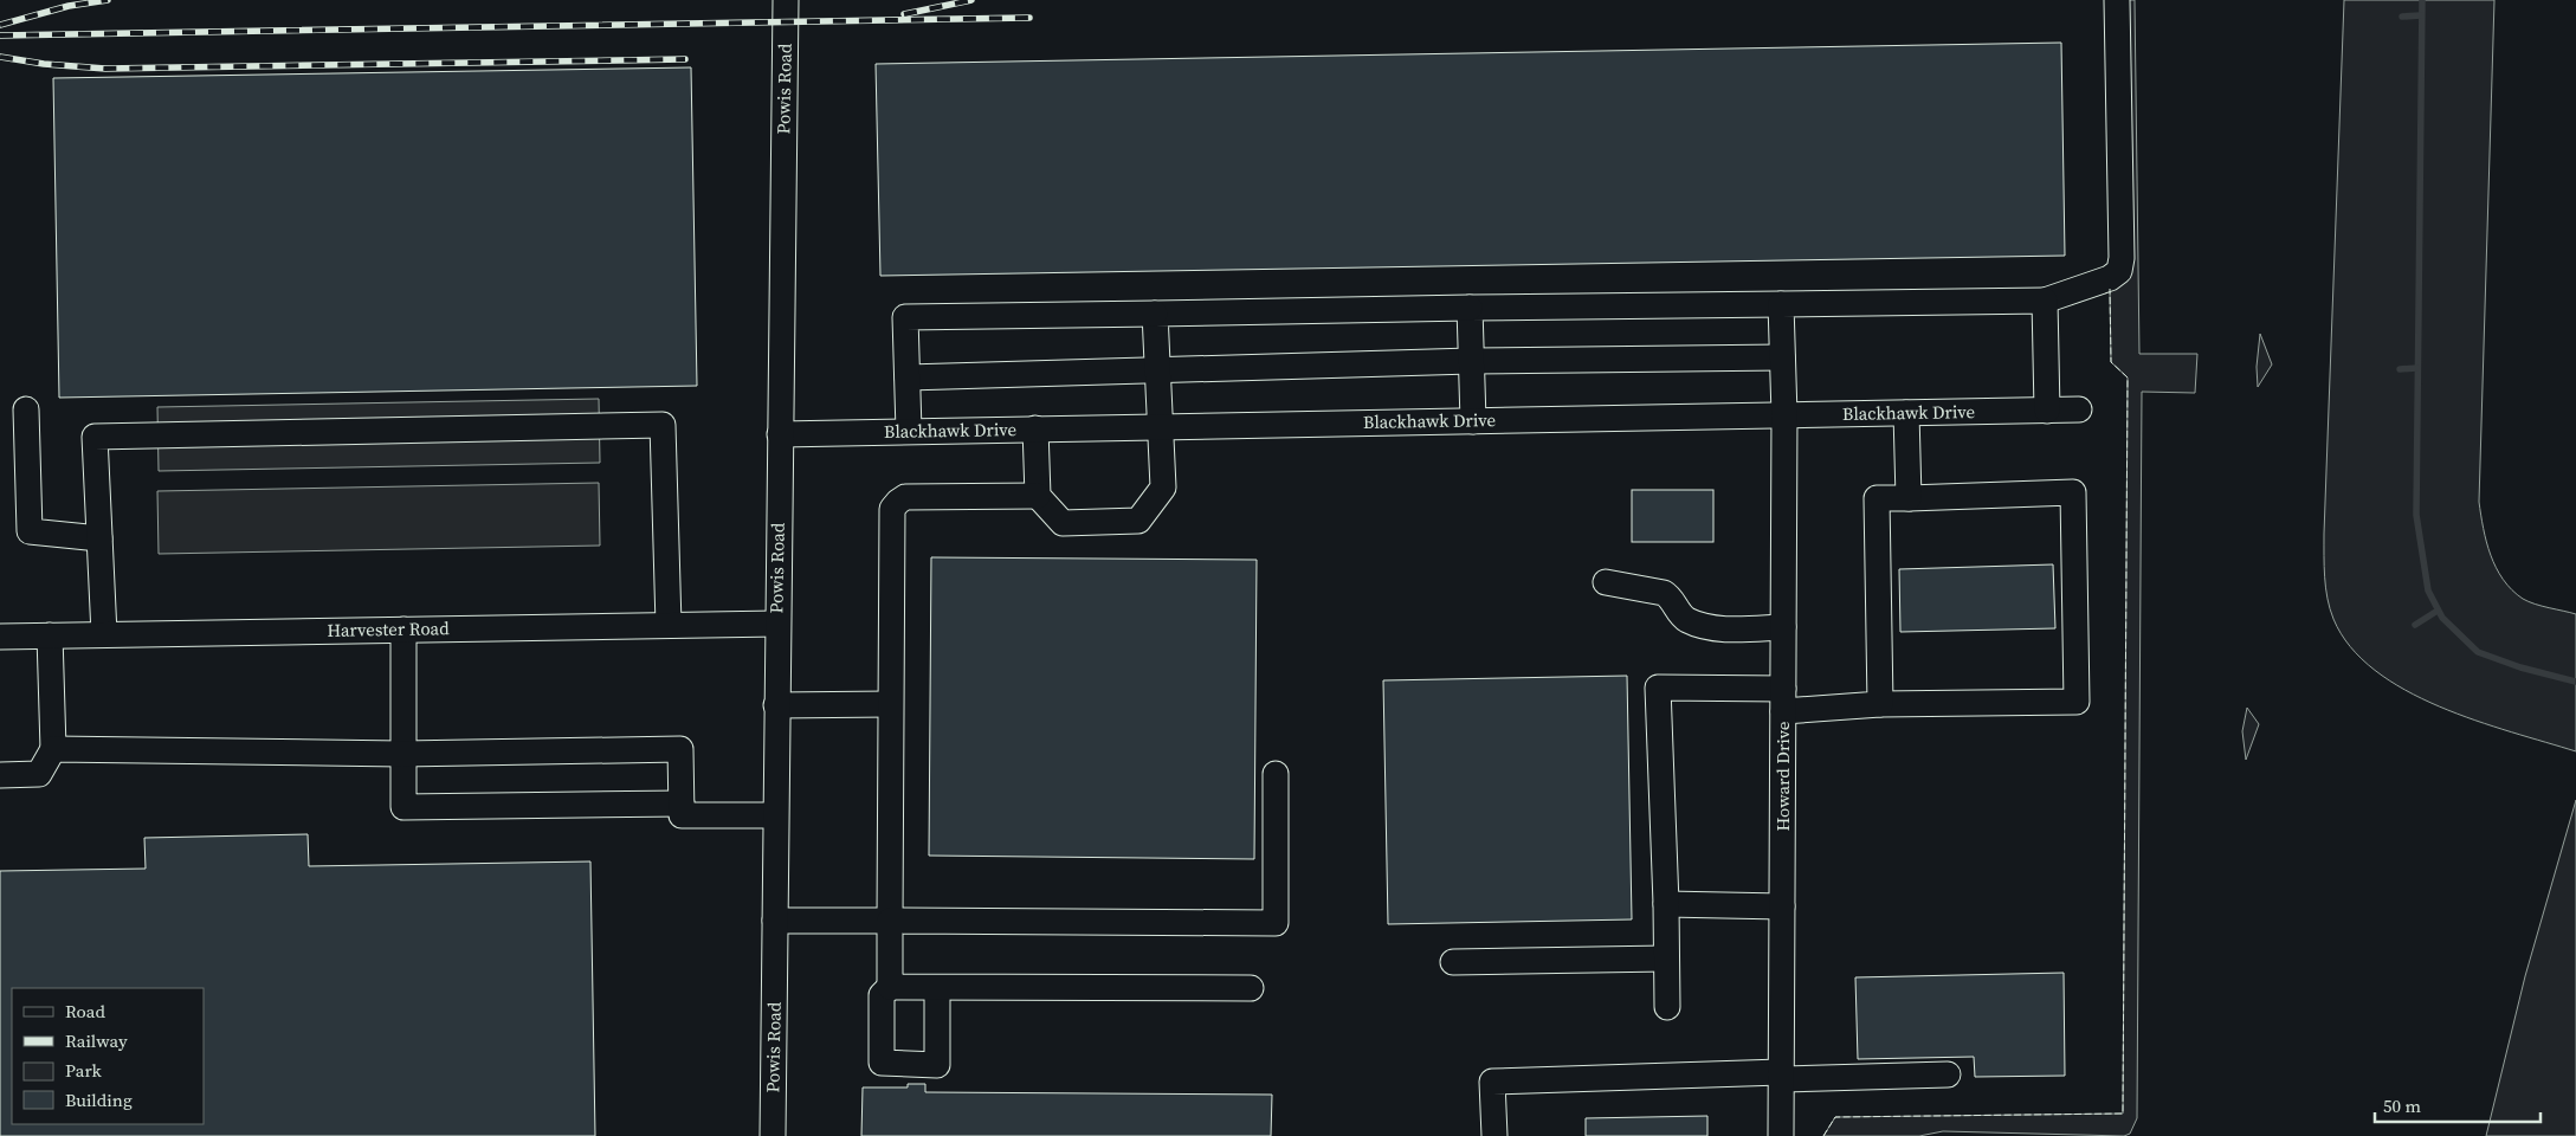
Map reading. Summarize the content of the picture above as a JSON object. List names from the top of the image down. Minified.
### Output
{"streets":{"street":["Powis Road","Blackhawk Drive","Harvester Road","Howard Drive"]},"crossings":[["Powis Road","Blackhawk Drive"],["Powis Road","Harvester Road"],["Blackhawk Drive","Howard Drive"]],"legend":["Road","Railway","Park","Building"],"scale_bar":"50 m"}
